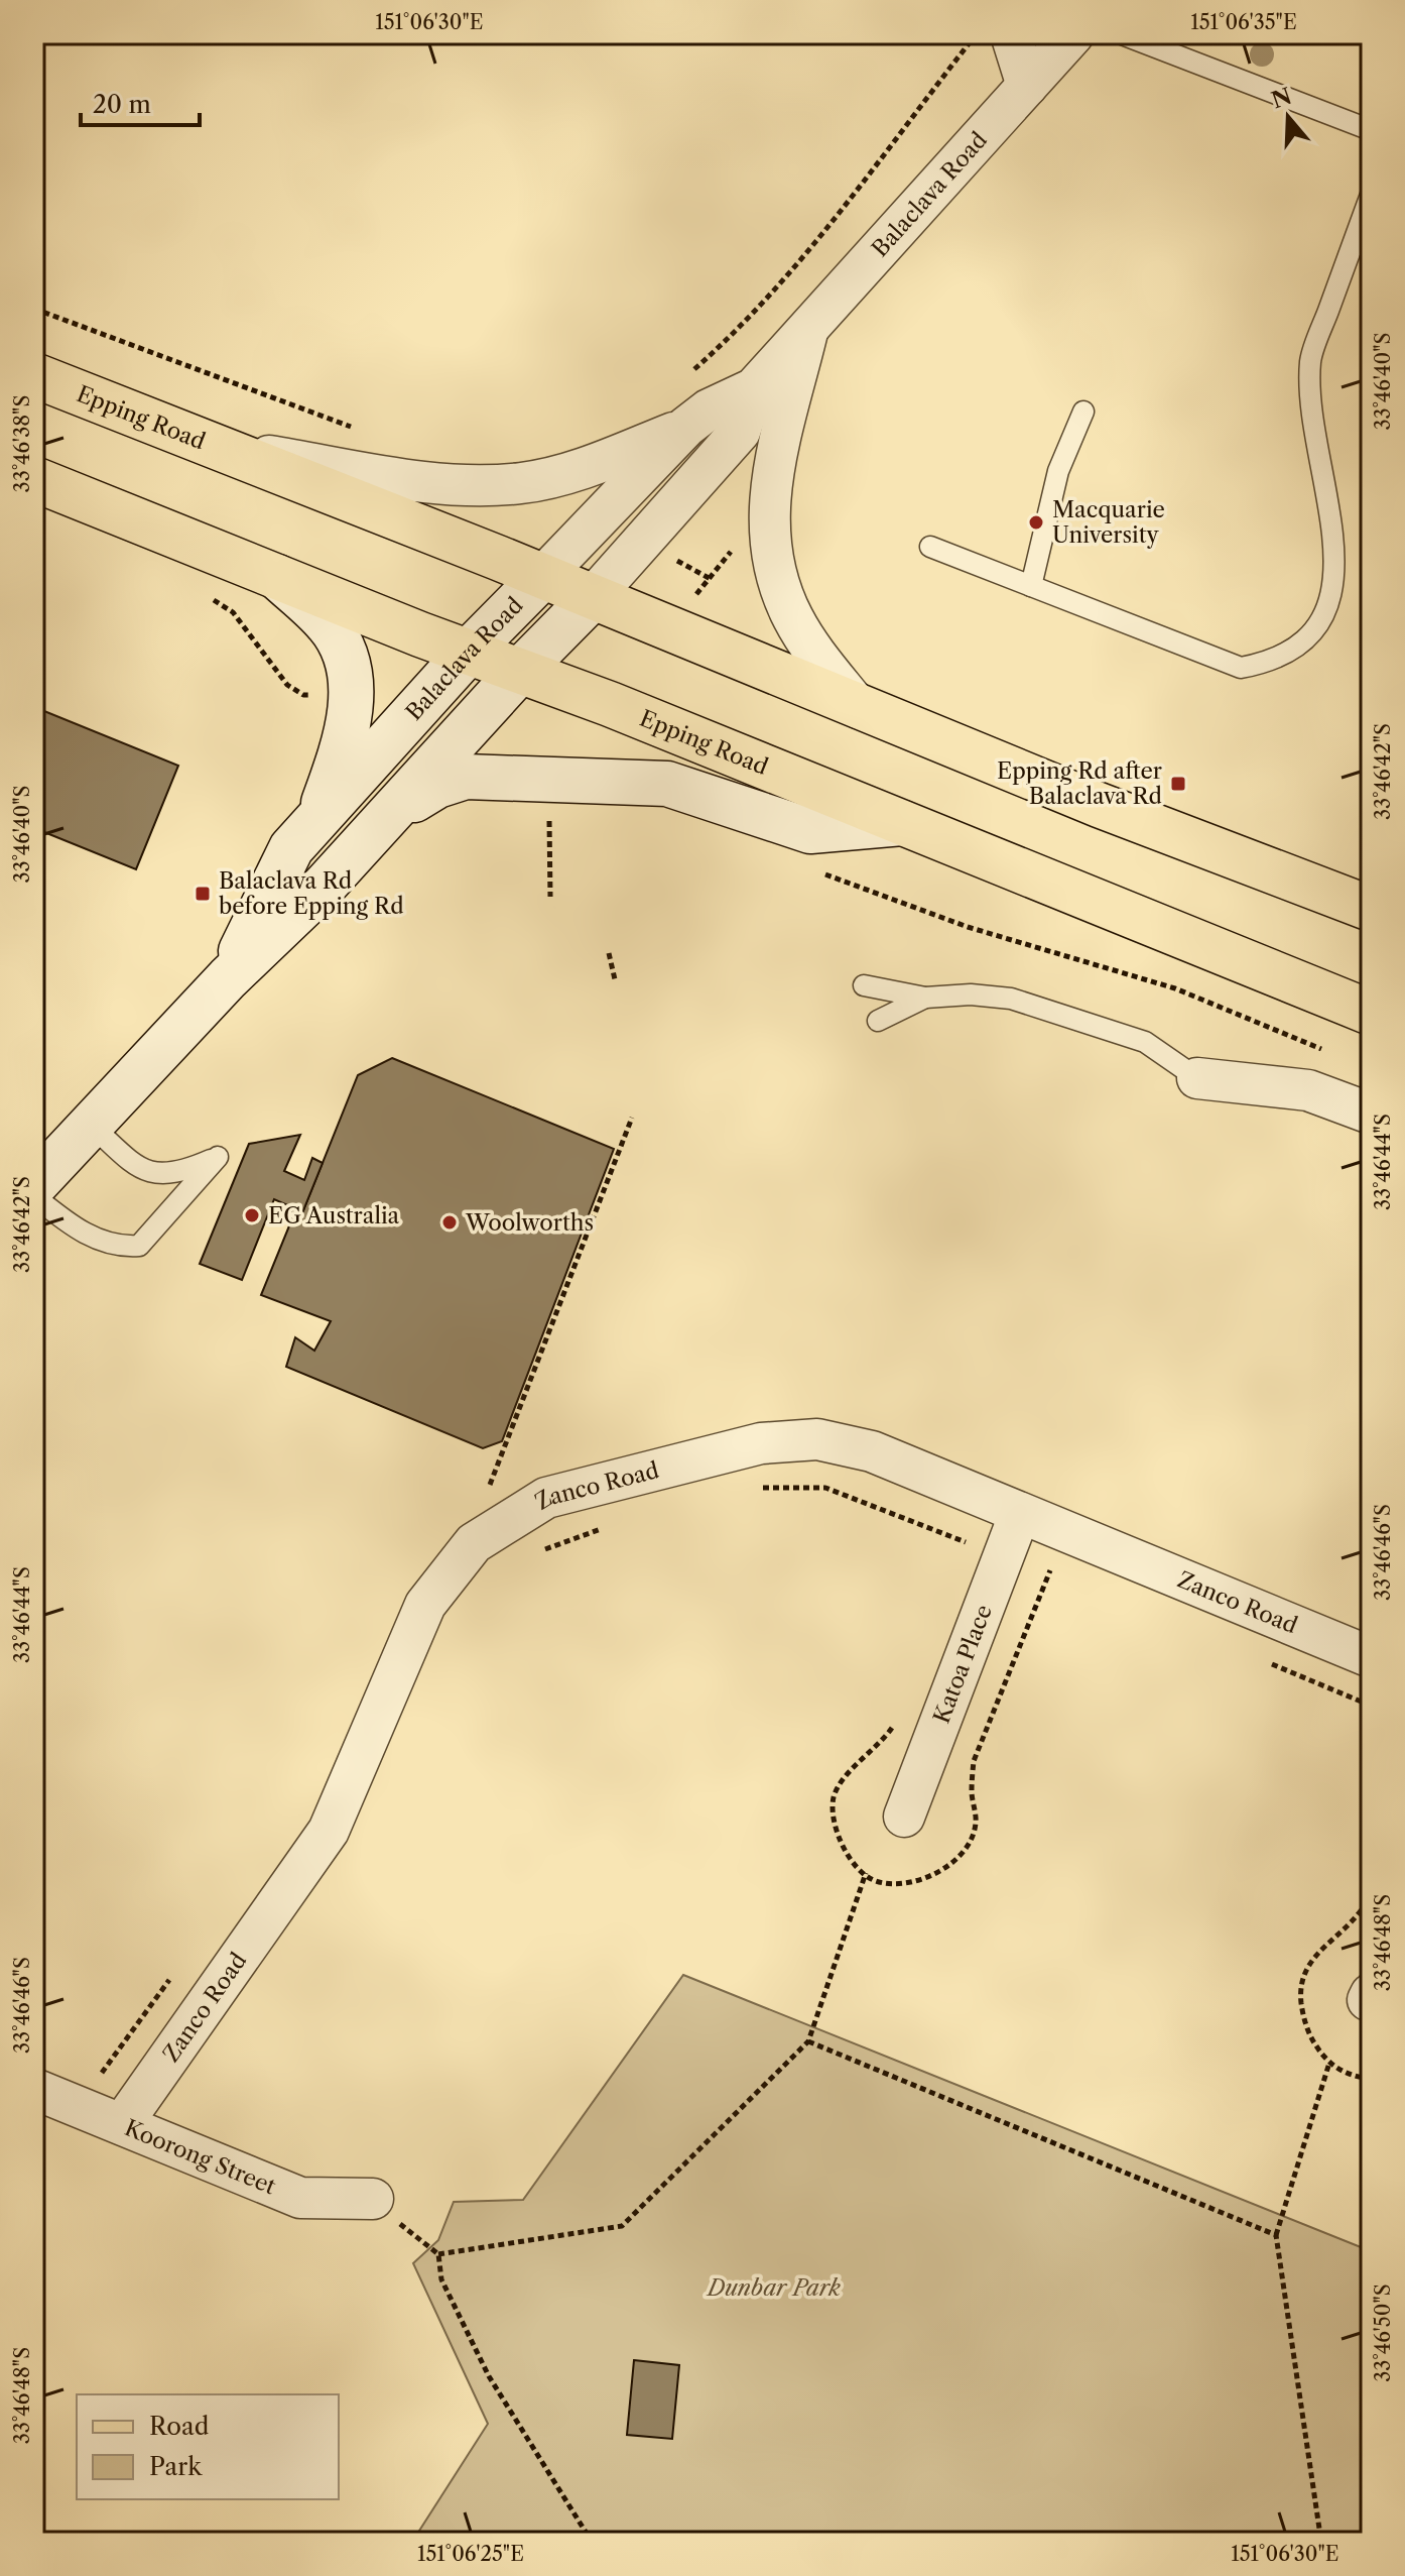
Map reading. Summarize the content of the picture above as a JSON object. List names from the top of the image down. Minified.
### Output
{"streets":{"main road":["Balaclava Road","Epping Road"],"street":["Zanco Road","Katoa Place","Koorong Street"]},"crossings":[["Balaclava Road","Epping Road"],["Zanco Road","Katoa Place"],["Zanco Road","Koorong Street"]],"parks":["Dunbar Park"],"places":{"other":["Macquarie University","EG Australia","Woolworths"],"transit":["Epping Rd after Balaclava Rd","Balaclava Rd before Epping Rd"]},"legend":["Road","Park"],"scale_bar":"20 m","north":"top","coordinates":["151°06'30\"E","151°06'35\"E","33°46'40\"S","33°46'38\"S","33°46'42\"S","33°46'44\"S","33°46'46\"S","33°46'48\"S","33°46'50\"S","151°06'25\"E"]}
